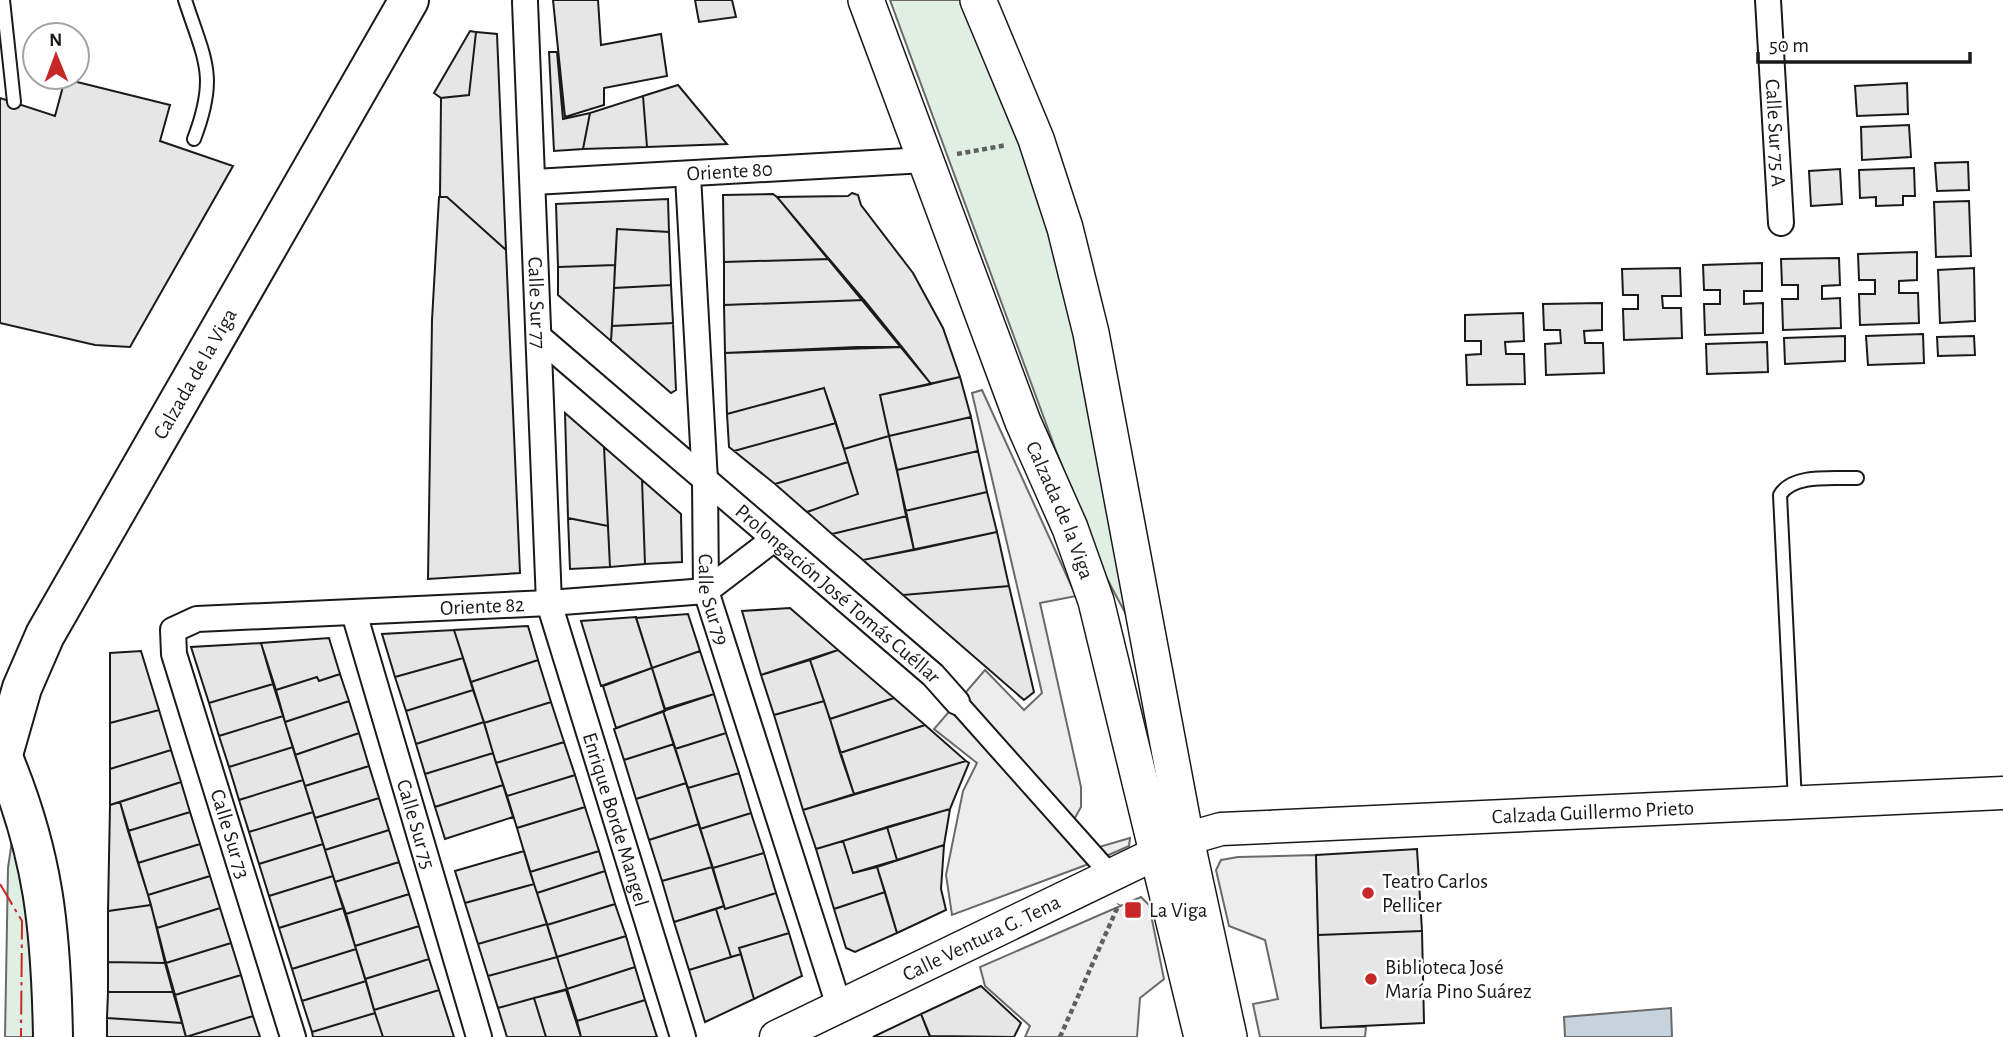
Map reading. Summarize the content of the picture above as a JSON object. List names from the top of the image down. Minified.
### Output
{"streets":{"main road":["Calzada de la Viga"],"street":["Calle Sur 75 A","Oriente 80","Calle Sur 77","Prolongación José Tomás Cuéllar","Calle Sur 79","Oriente 82","Calzada Guillermo Prieto","Enrique Borde Mangel","Calle Sur 75","Calle Sur 73","Calle Ventura G. Tena"]},"crossings":[["Oriente 80","Calle Sur 77"],["Oriente 80","Calzada de la Viga"],["Oriente 80","Calle Sur 79"],["Calle Sur 77","Prolongación José Tomás Cuéllar"],["Calle Sur 77","Oriente 82"],["Calle Sur 77","Enrique Borde Mangel"],["Calzada de la Viga","Calzada Guillermo Prieto"],["Calzada de la Viga","Calle Ventura G. Tena"],["Prolongación José Tomás Cuéllar","Calle Sur 79"],["Prolongación José Tomás Cuéllar","Calle Ventura G. Tena"],["Calle Sur 79","Oriente 82"],["Calle Sur 79","Calle Ventura G. Tena"],["Oriente 82","Enrique Borde Mangel"],["Oriente 82","Calle Sur 75"],["Oriente 82","Calle Sur 73"],["Calzada Guillermo Prieto","Calle Ventura G. Tena"]],"places":{"other":["Teatro Carlos Pellicer","Biblioteca José María Pino Suárez"],"transit":["La Viga"]},"scale_bar":"50 m","north":"top"}
